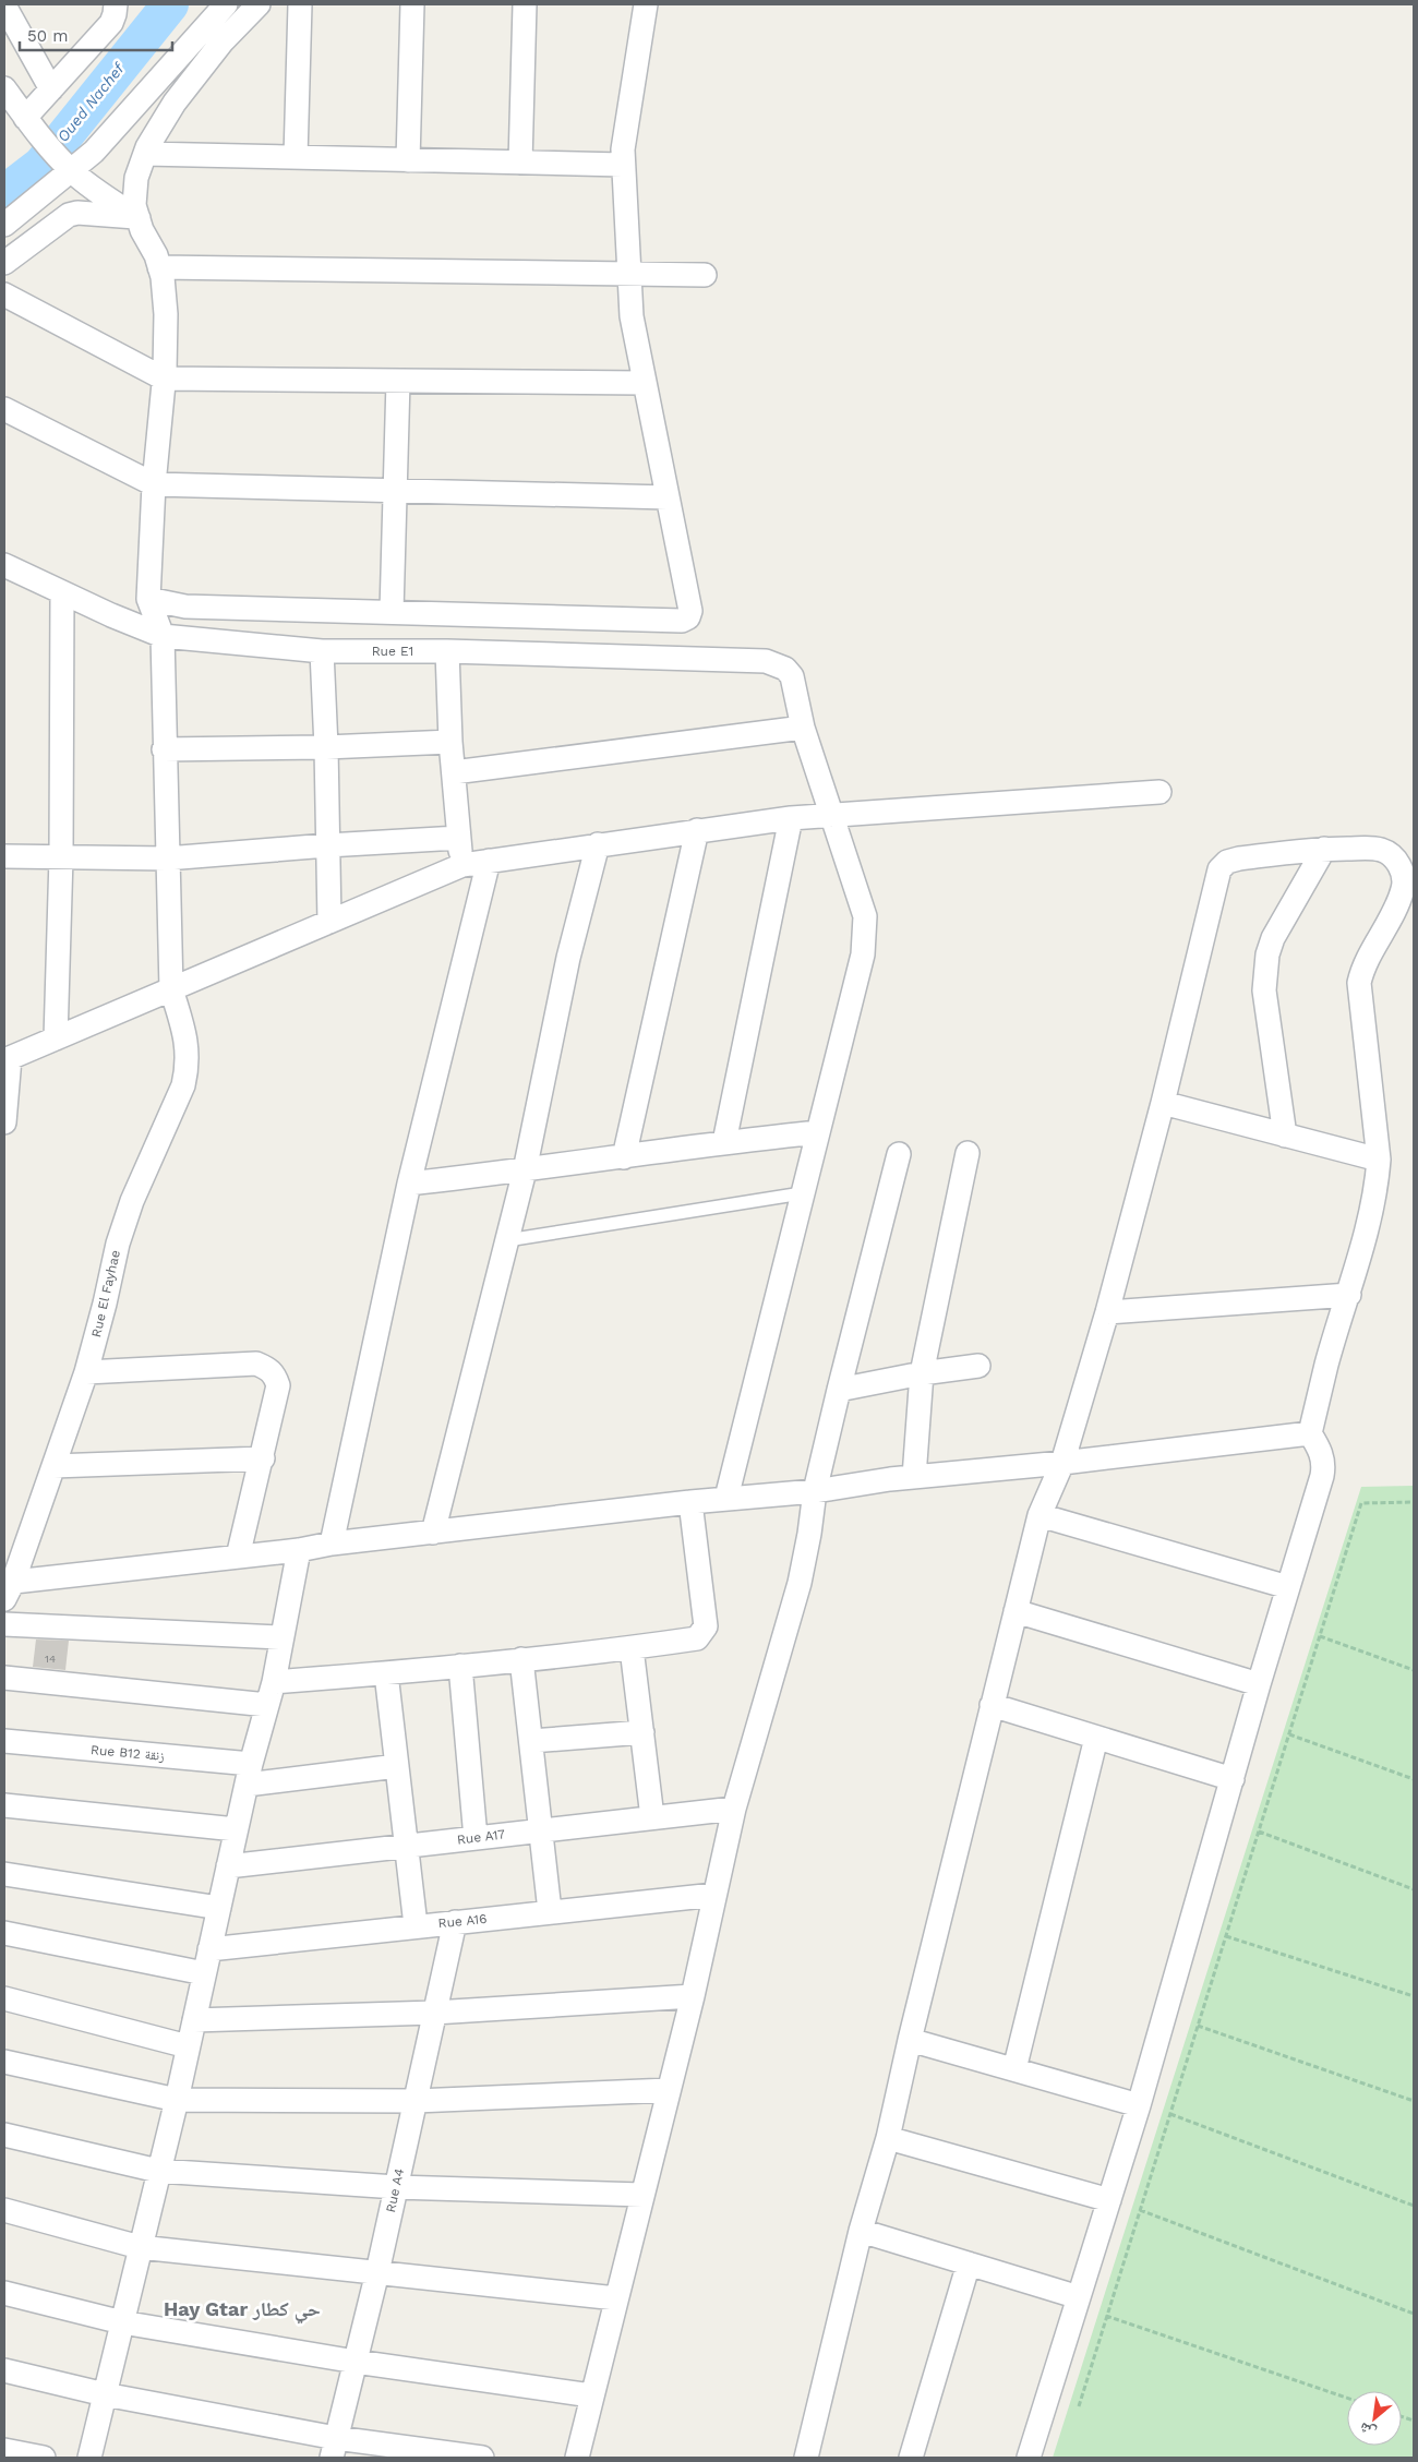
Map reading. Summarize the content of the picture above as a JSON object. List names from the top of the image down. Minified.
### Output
{"streets":{"street":["Rue E1","Rue El Fayhae","Rue B12 زنقة","Rue A17","Rue A16","Rue A4"]},"crossings":[["Rue E1","Rue El Fayhae"],["Rue A16","Rue A4"]],"districts":["Hay Gtar حي كطار"],"water":["Oued Nachef"],"house_numbers":["14"],"scale_bar":"50 m","north":"bottom left"}
